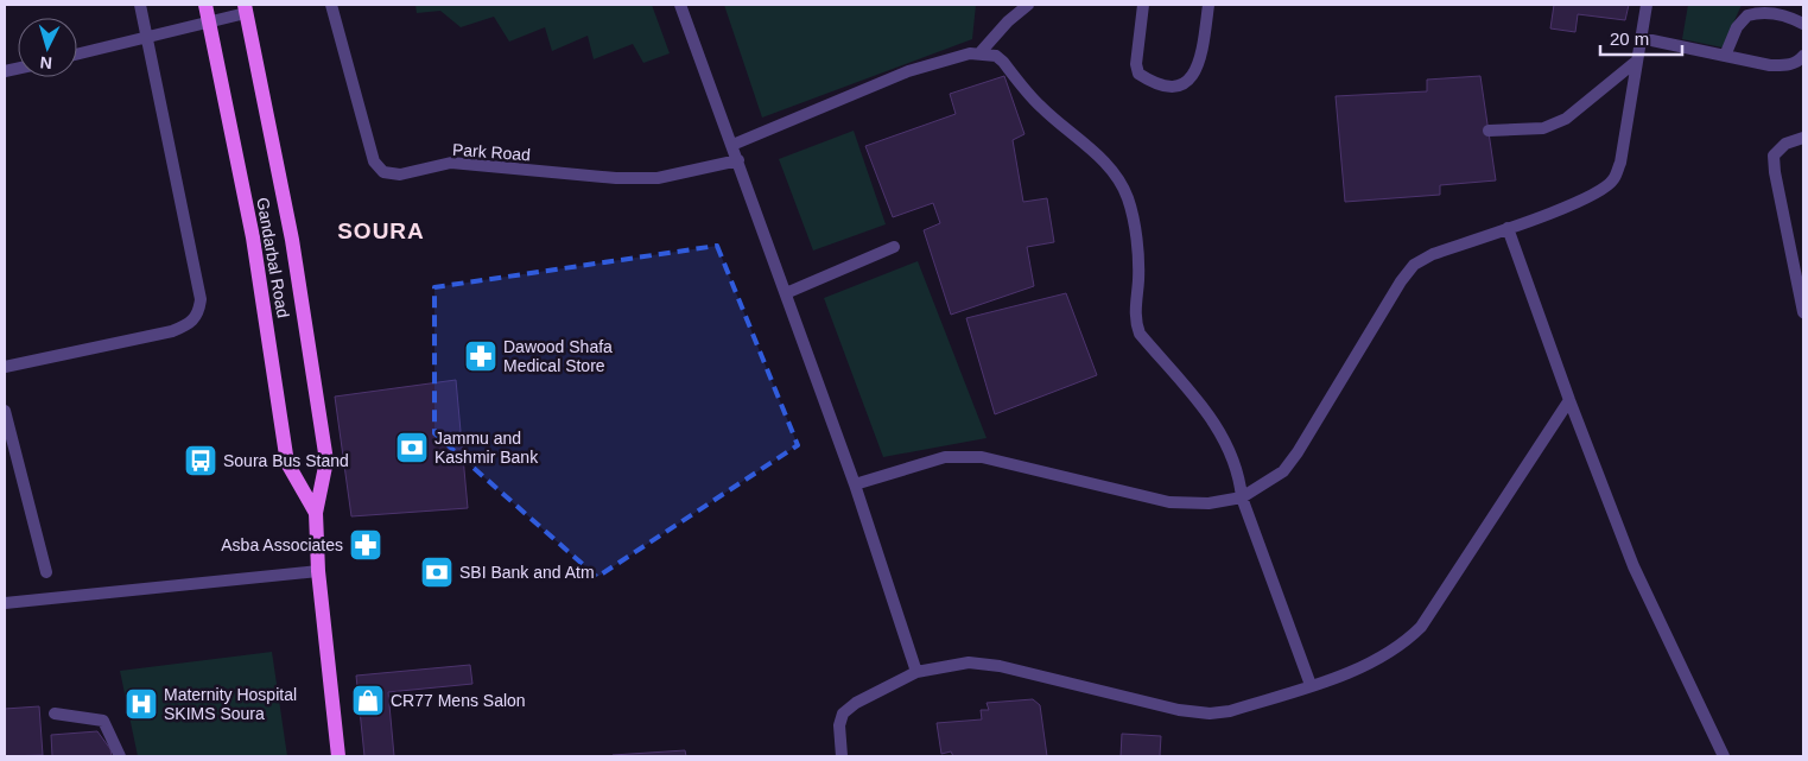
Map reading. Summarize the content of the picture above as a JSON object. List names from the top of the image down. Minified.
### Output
{"streets":{"main road":["Gandarbal Road"],"street":["Park Road"]},"districts":["SOURA"],"places":{"pharmacy":["Dawood Shafa Medical Store","Asba Associates"],"bank":["Jammu and Kashmir Bank","SBI Bank and Atm"],"bus stop":["Soura Bus Stand"],"shop":["CR77 Mens Salon"],"hospital":["Maternity Hospital SKIMS Soura"]},"scale_bar":"20 m","north":"bottom"}
